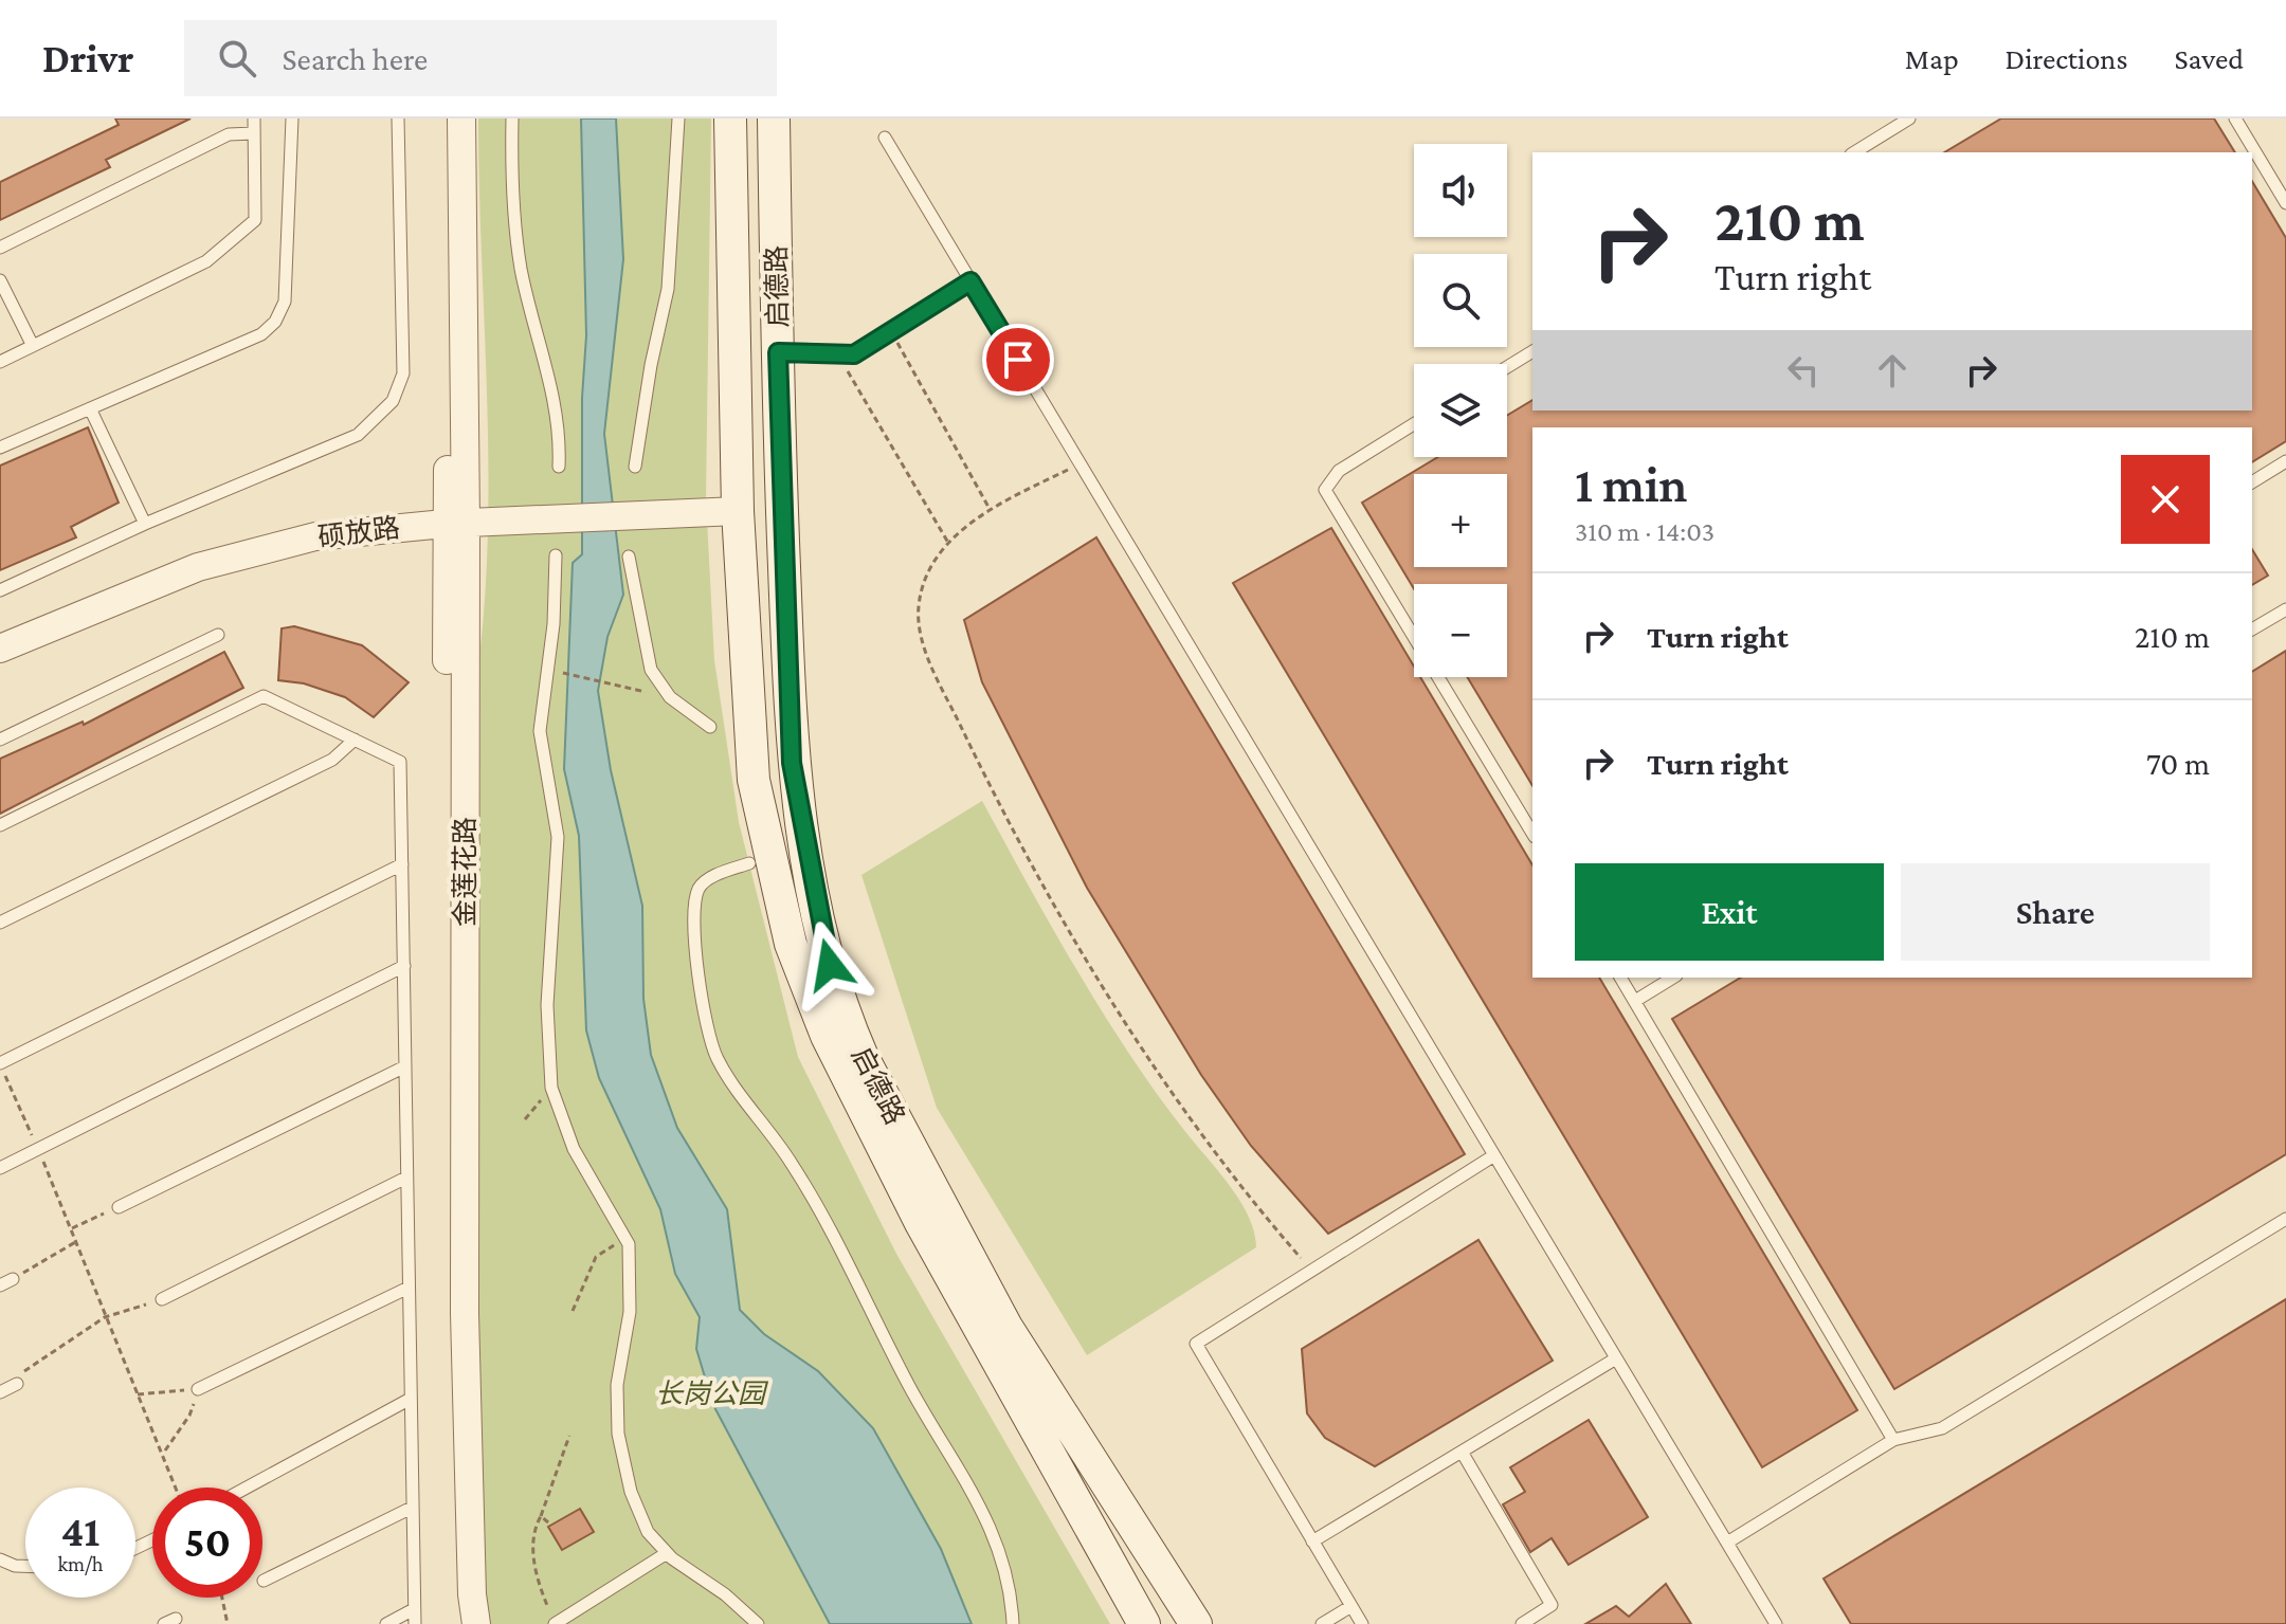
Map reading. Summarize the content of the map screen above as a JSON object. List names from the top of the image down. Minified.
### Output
{"streets":{"main road":["启德路"],"street":["硕放路","金莲花路"]},"crossings":[["启德路","硕放路"],["硕放路","金莲花路"]],"parks":["长岗公园"],"page":{"header":"Drivr","search":"Search here","nav":["Map","Directions","Saved"],"map_buttons":["+","−"],"turn":["210 m","Turn right"],"heading":["1 min","310 m · 14:03"],"list":[{"name":"Turn right","value":"210 m"},{"name":"Turn right","value":"70 m"}],"buttons":["Exit","Share"],"speed":"41 km/h","limit":"50"}}
